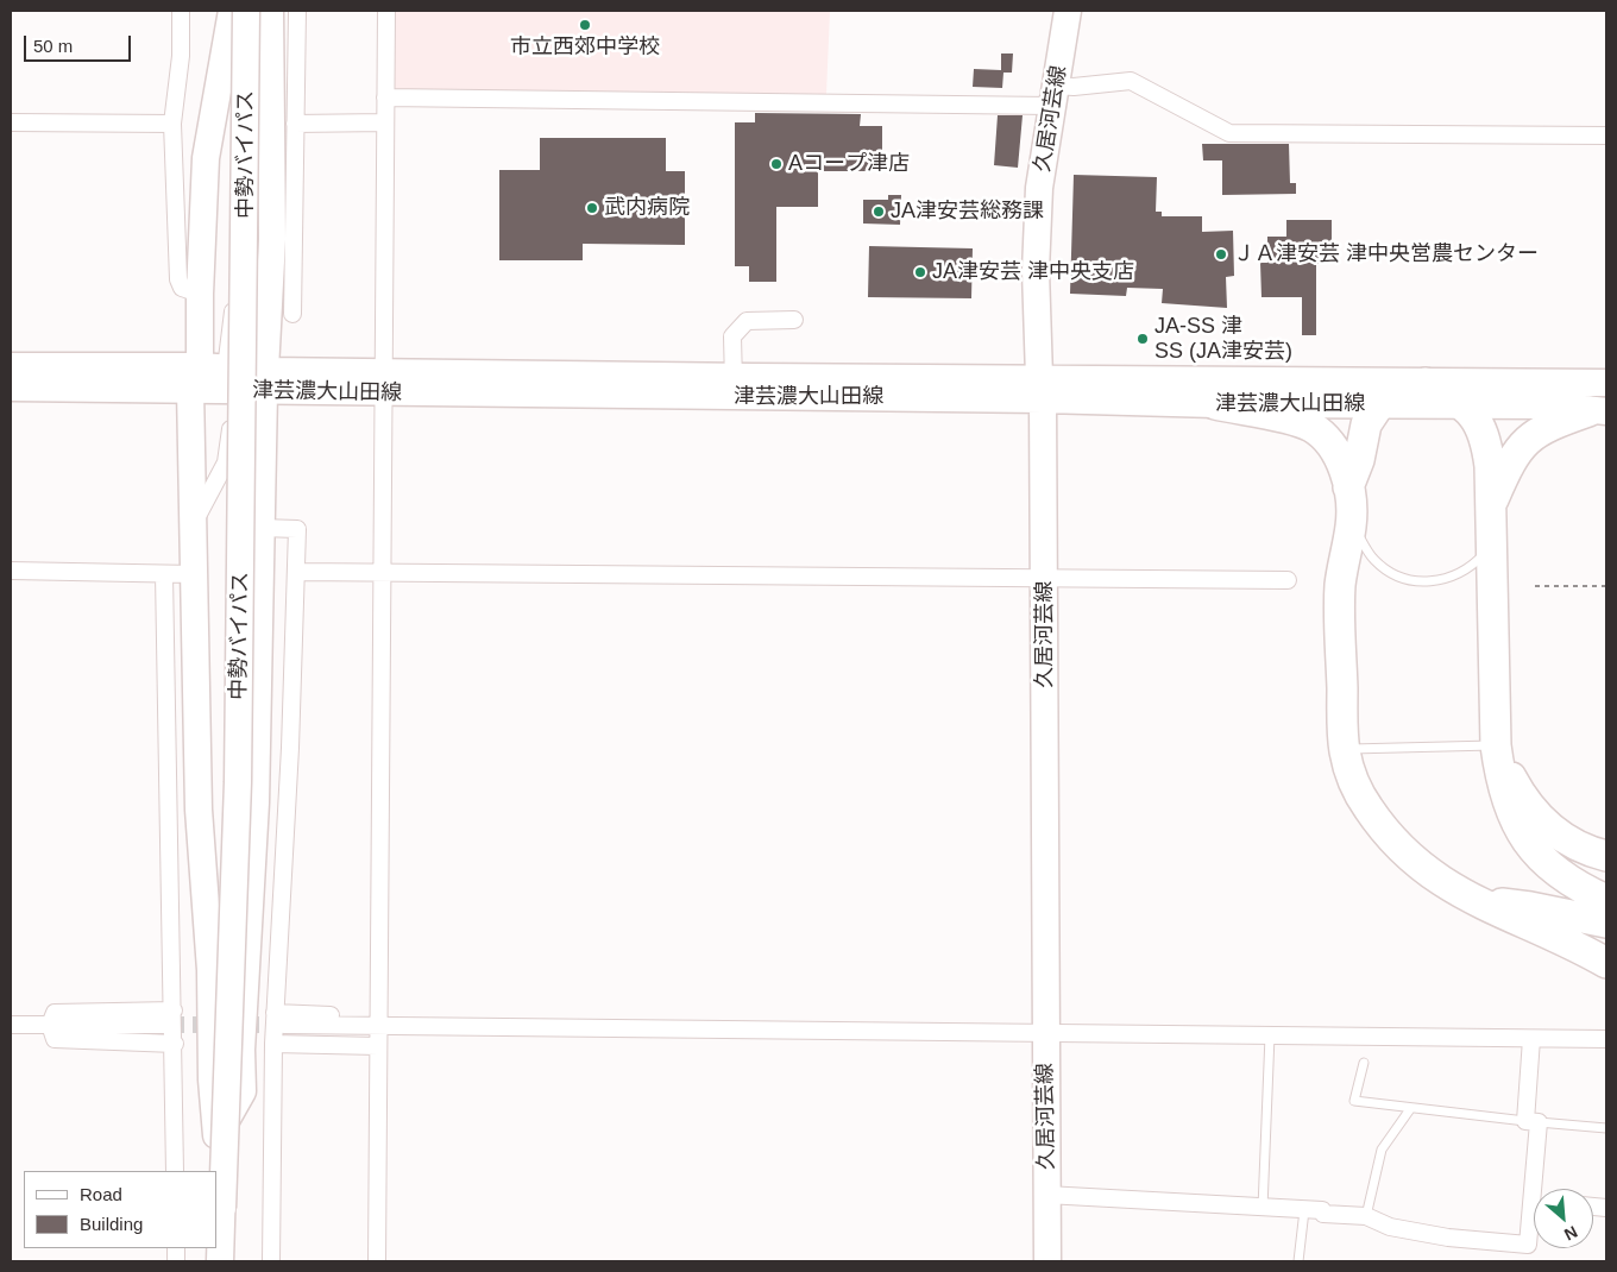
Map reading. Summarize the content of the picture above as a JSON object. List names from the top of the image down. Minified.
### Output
{"streets":{"main road":["久居河芸線","中勢バイパス","津芸濃大山田線"]},"crossings":[["久居河芸線","津芸濃大山田線"]],"places":["市立西郊中学校","Aコープ津店","武内病院","JA津安芸総務課","ＪＡ津安芸 津中央営農センター","JA津安芸 津中央支店","JA-SS 津 SS (JA津安芸)"],"legend":["Road","Building"],"scale_bar":"50 m","north":"bottom right"}
